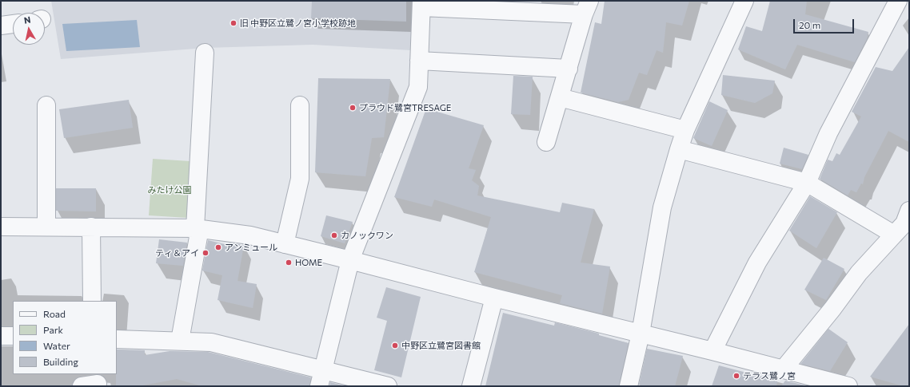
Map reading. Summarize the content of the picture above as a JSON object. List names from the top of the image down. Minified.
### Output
{"parks":["みたけ公園"],"places":["旧 中野区立鷺ノ宮小学校跡地","プラウド鷺宮TRESAGE","カノックワン","アンミュール","ティ＆アイ","HOME","中野区立鷺宮図書館","テラス鷺ノ宮"],"legend":["Road","Park","Water","Building"],"scale_bar":"20 m","north":"top"}
